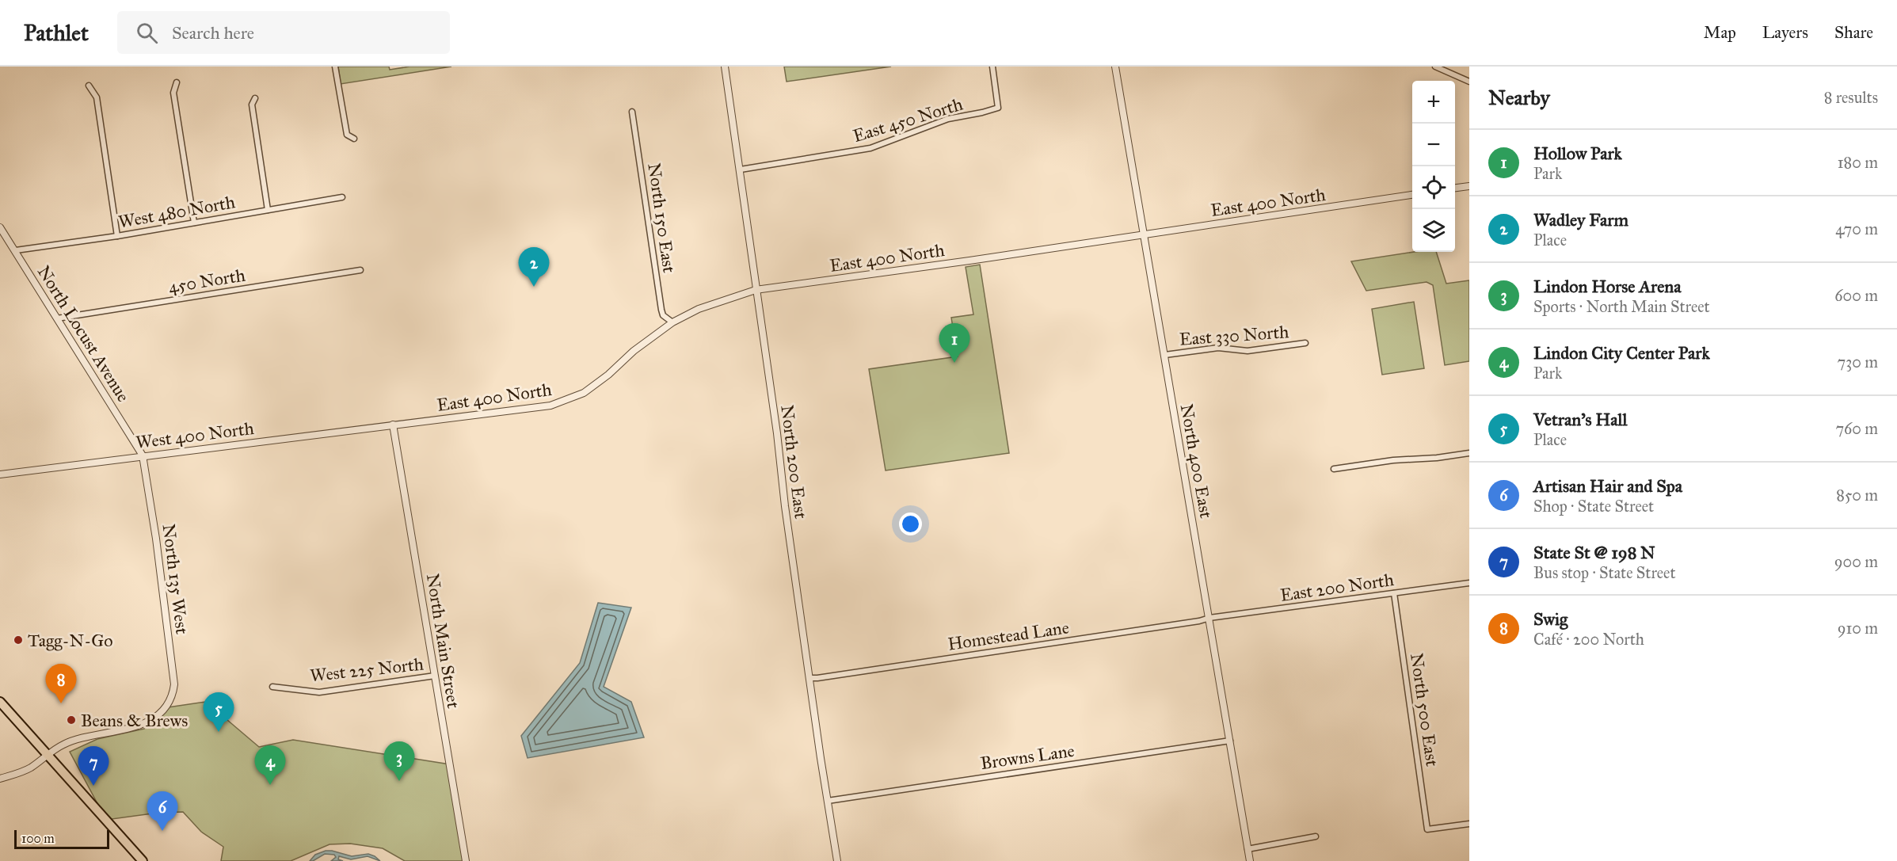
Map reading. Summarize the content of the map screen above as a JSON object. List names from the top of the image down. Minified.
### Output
{"streets":{"street":["East 450 North","East 400 North","West 480 North","North 150 East","450 North","North Locust Avenue","East 330 North","West 400 North","North 400 East","North 200 East","North 135 West","East 200 North","Homestead Lane","North Main Street","West 225 North","North 500 East","Browns Lane"]},"crossings":[["East 450 North","North 200 East"],["East 400 North","North 150 East"],["East 400 North","West 400 North"],["East 400 North","North 400 East"],["East 400 North","North 200 East"],["East 400 North","North Main Street"],["West 480 North","North Locust Avenue"],["450 North","North Locust Avenue"],["North Locust Avenue","West 400 North"],["North Locust Avenue","North 135 West"],["East 330 North","North 400 East"],["West 400 North","North 135 West"],["West 400 North","North Main Street"],["North 400 East","East 200 North"],["North 400 East","Homestead Lane"],["North 400 East","Browns Lane"],["North 200 East","Homestead Lane"],["North 200 East","Browns Lane"],["East 200 North","Homestead Lane"],["East 200 North","North 500 East"],["North Main Street","West 225 North"]],"places":["Tagg-N-Go","Beans & Brews"],"scale_bar":"100 m","page":{"header":"Pathlet","search":"Search here","nav":["Map","Layers","Share"],"heading":["Nearby","8 results"],"map_buttons":["+","−"],"list":[{"mark":"1","name":"Hollow Park","note":"Park","value":"180 m"},{"mark":"2","name":"Wadley Farm","note":"Place","value":"470 m"},{"mark":"3","name":"Lindon Horse Arena","note":"Sports · North Main Street","value":"600 m"},{"mark":"4","name":"Lindon City Center Park","note":"Park","value":"730 m"},{"mark":"5","name":"Vetran's Hall","note":"Place","value":"760 m"},{"mark":"6","name":"Artisan Hair and Spa","note":"Shop · State Street","value":"850 m"},{"mark":"7","name":"State St @ 198 N","note":"Bus stop · State Street","value":"900 m"},{"mark":"8","name":"Swig","note":"Café · 200 North","value":"910 m"}],"pins":["2","1","8","5","3","4","7","6"],"scale":"100 m"}}
